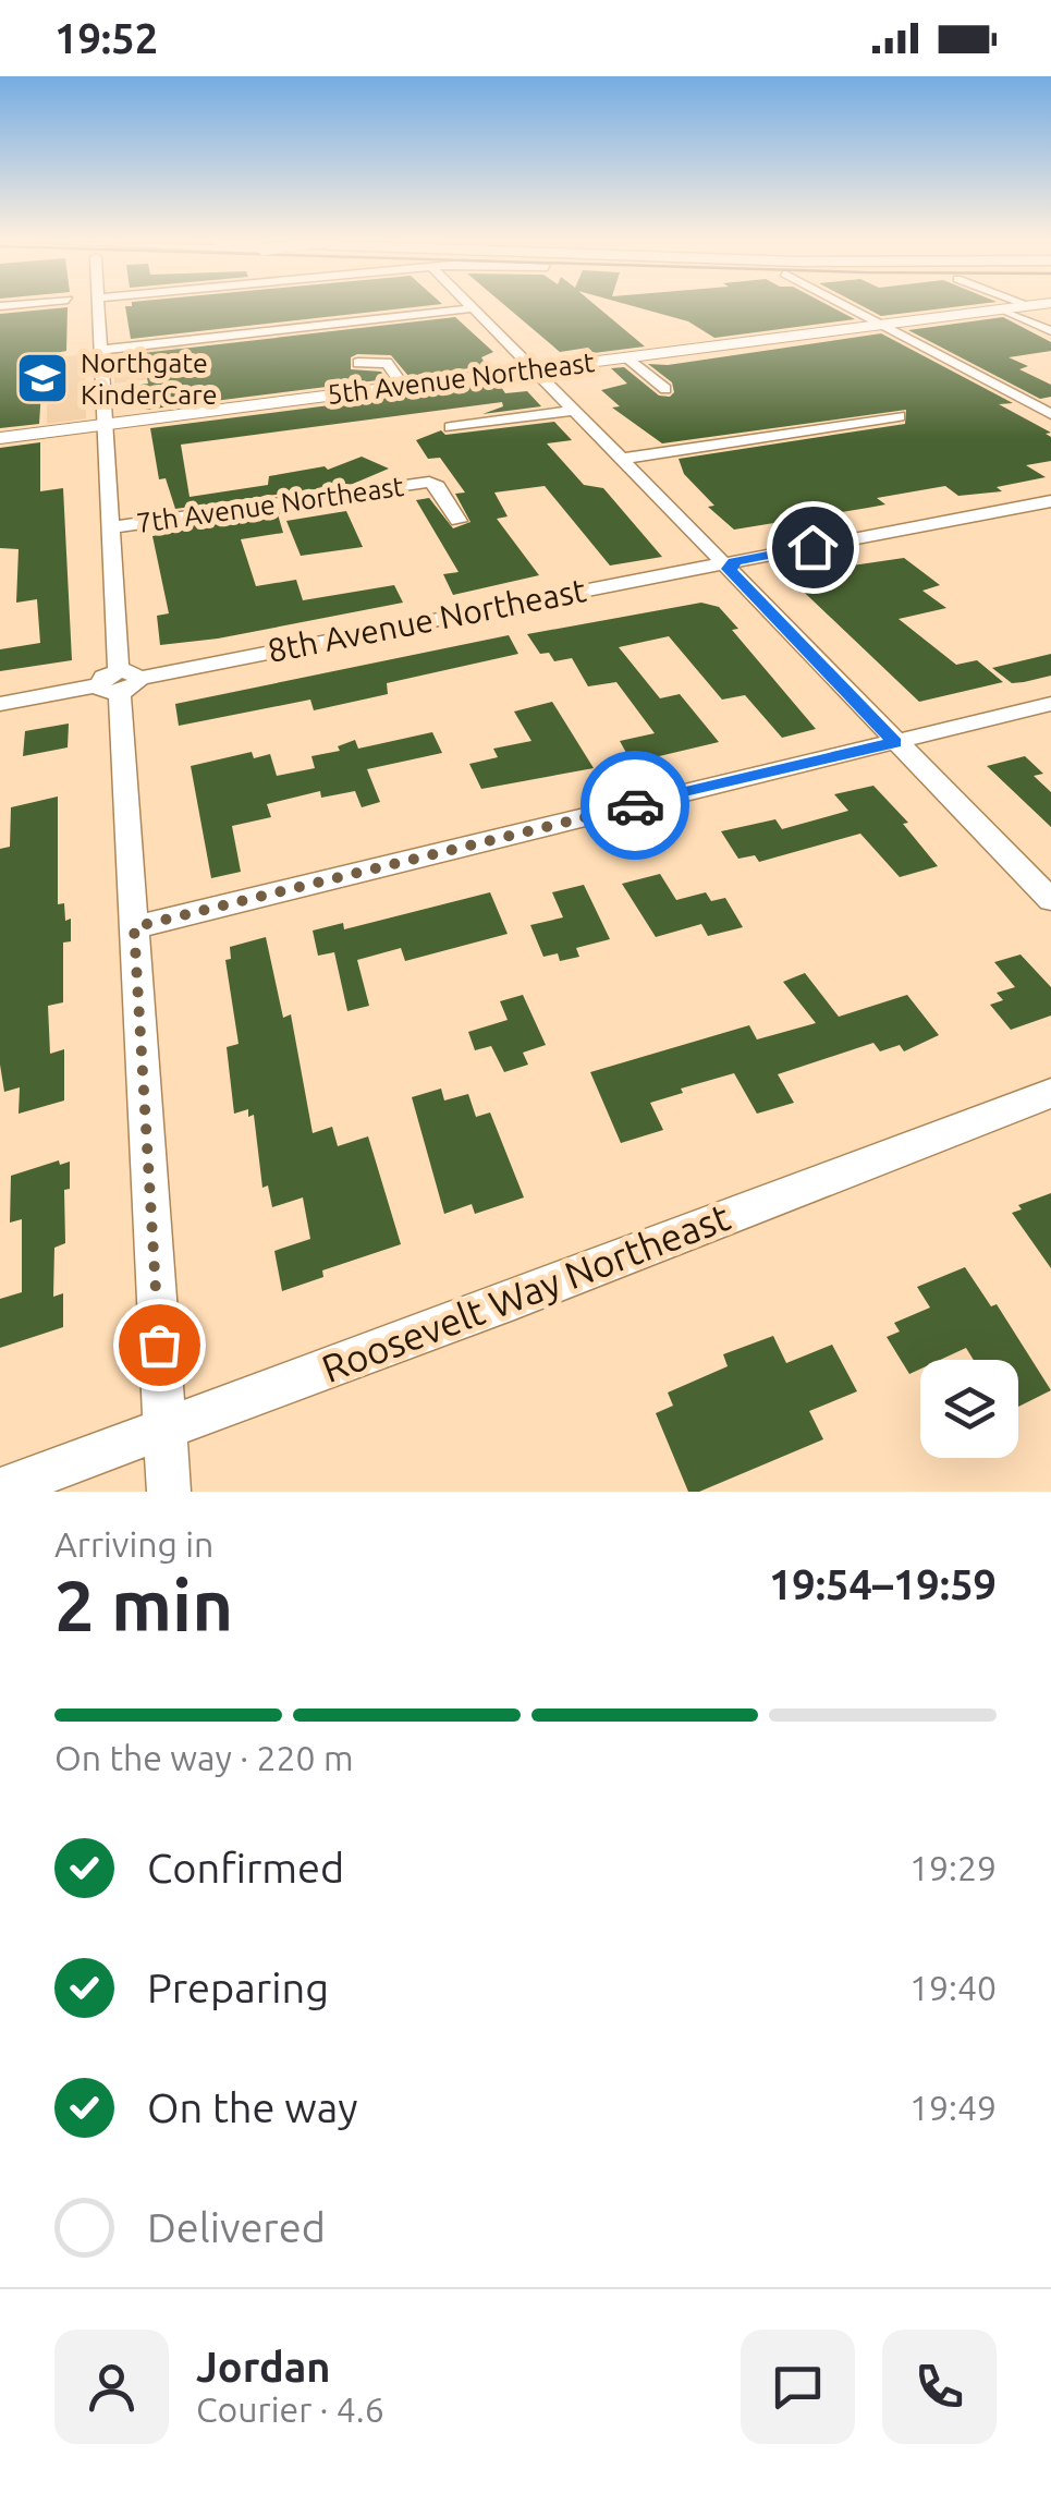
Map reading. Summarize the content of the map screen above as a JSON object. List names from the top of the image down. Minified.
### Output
{"streets":{"main road":["5th Avenue Northeast"],"street":["7th Avenue Northeast","8th Avenue Northeast","Roosevelt Way Northeast"]},"places":{"school or university":["Northgate KinderCare"]},"page":{"status":"19:52","heading":["2 min","Arriving in","19:54–19:59"],"panel":["Jordan","Courier · 4.6"],"bar":"On the way · 220 m","list":[["Confirmed","19:29"],["Preparing","19:40"],["On the way","19:49"],"Delivered"]}}
